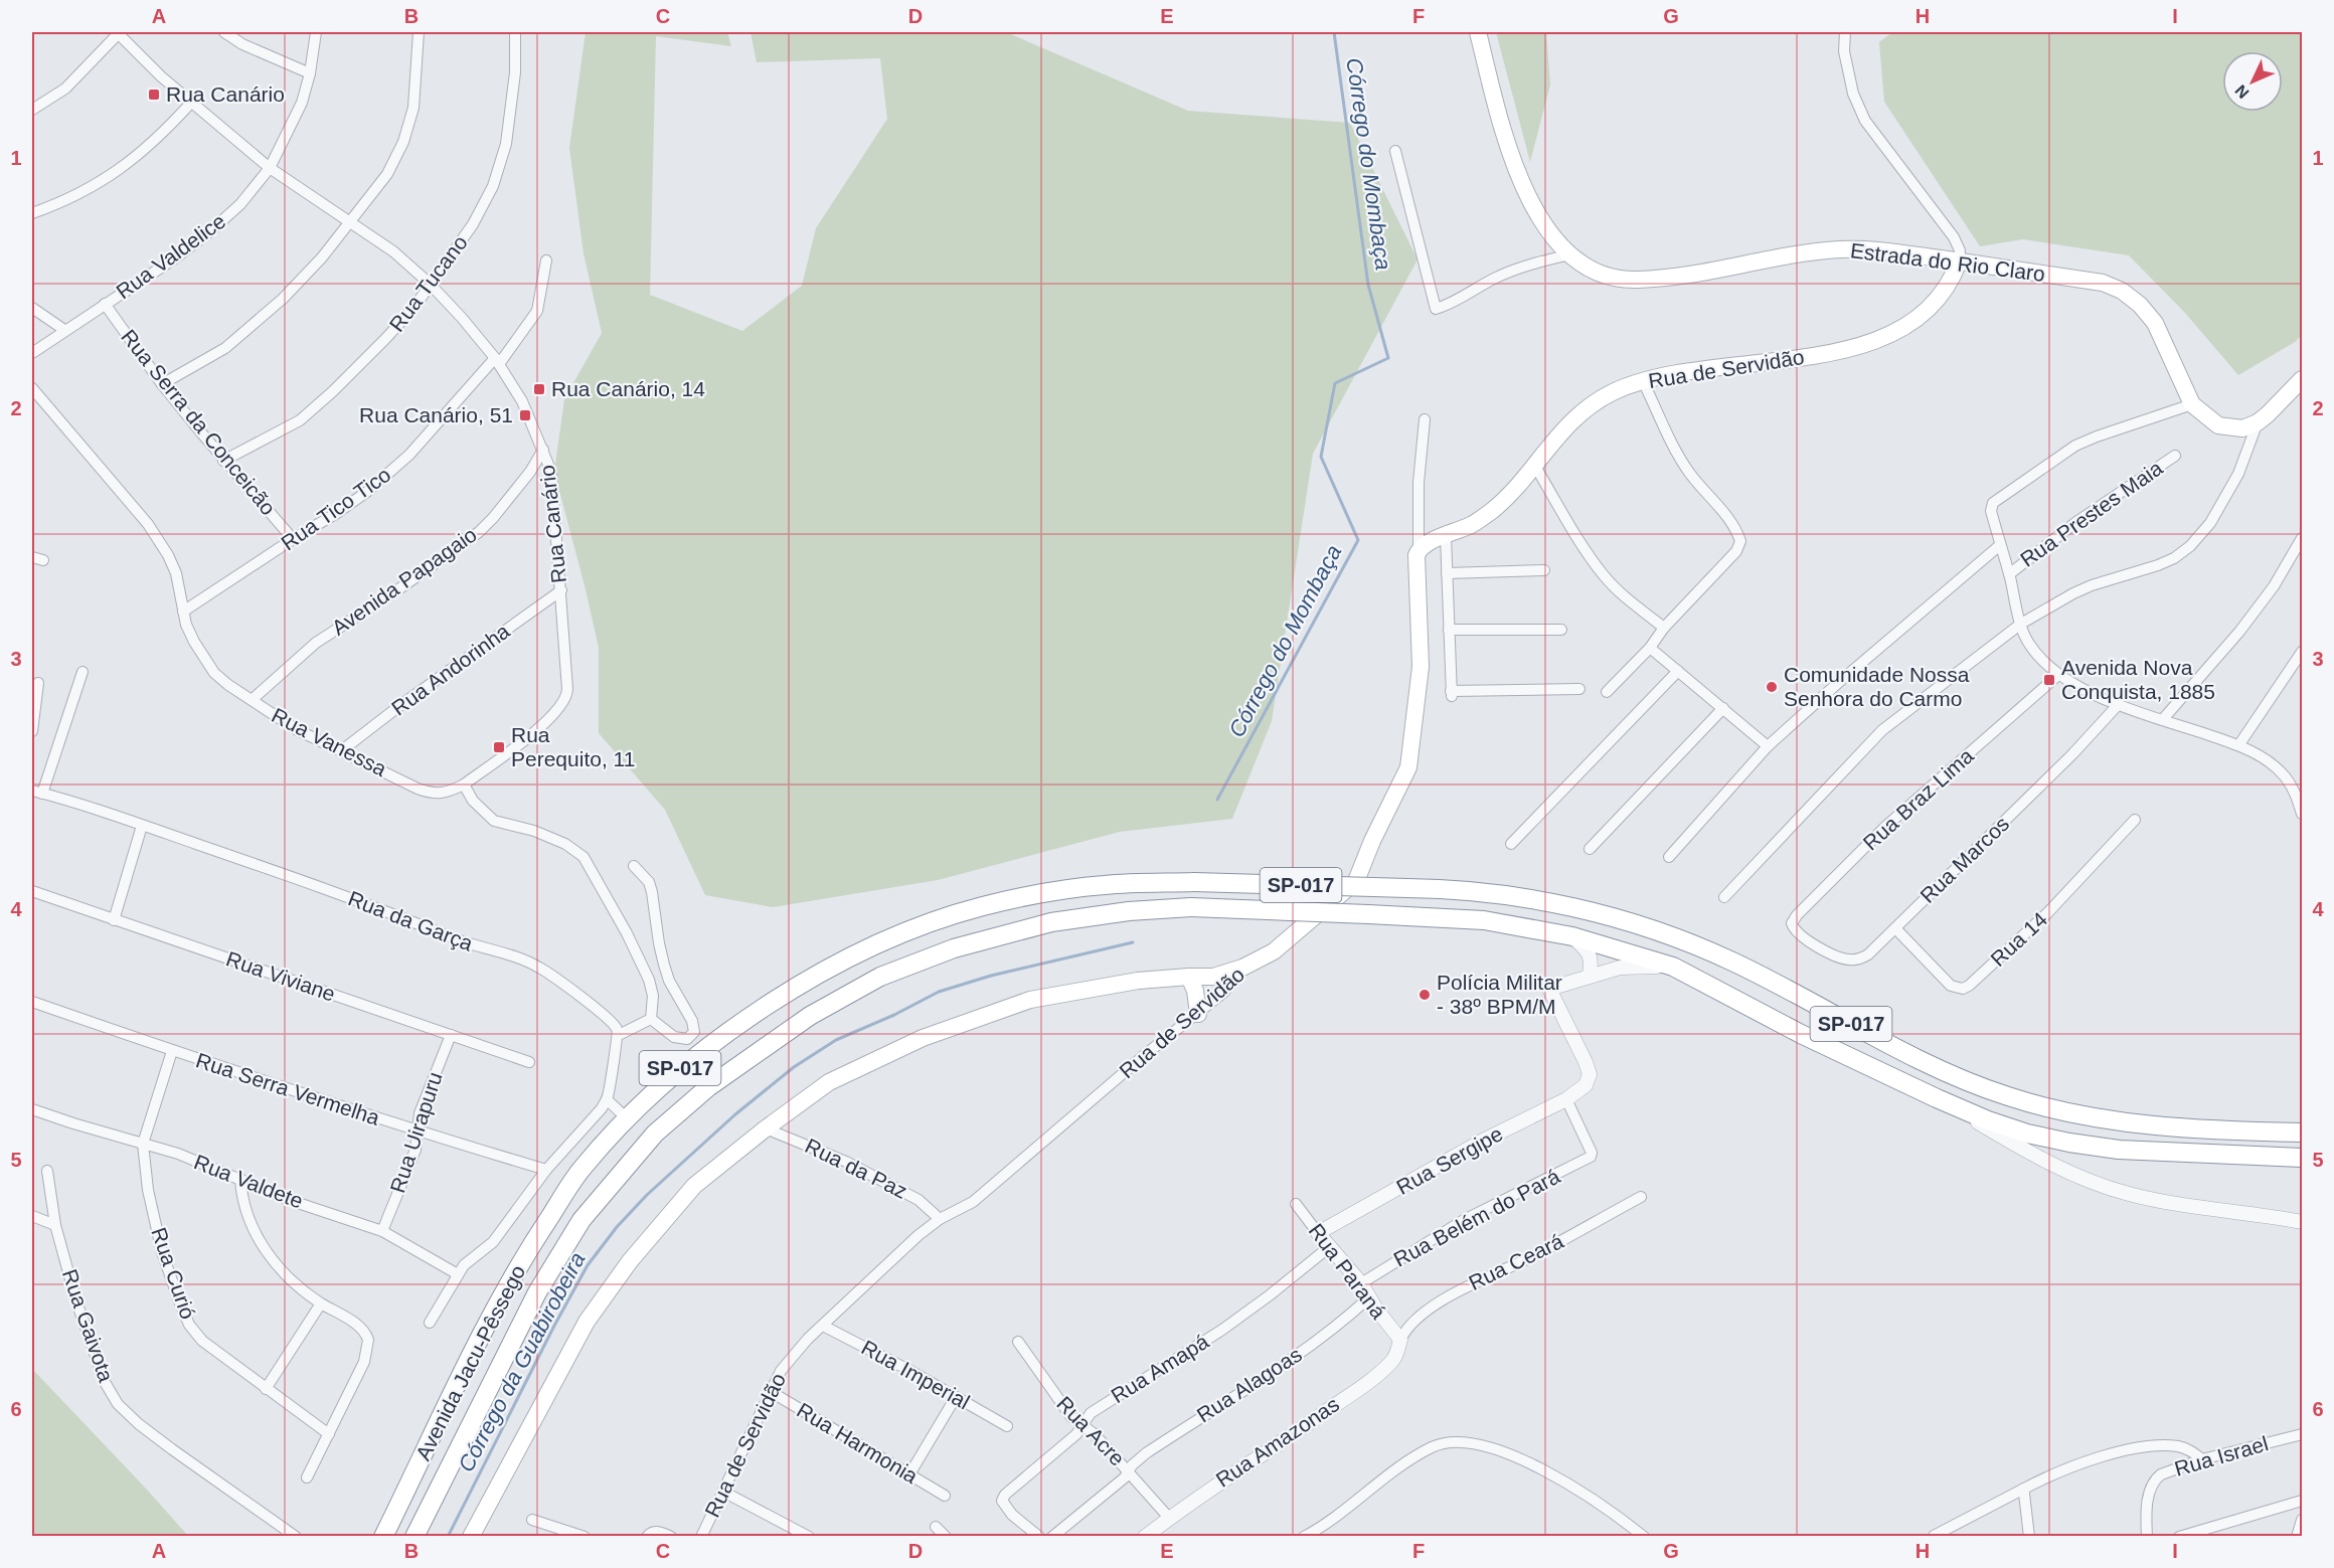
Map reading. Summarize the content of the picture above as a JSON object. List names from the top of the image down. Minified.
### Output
{"streets":{"highway":["SP-017","Avenida Jacu-Pêssego"],"main road":["Estrada do Rio Claro","Rua de Servidão"],"street":["Rua Valdelice","Rua Tucano","Rua Serra da Conceicão","Rua Tico Tico","Rua Prestes Maia","Rua Canário","Avenida Papagaio","Rua Andorinha","Rua Vanessa","Rua Braz Lima","Rua Marcos","Rua da Garça","Rua 14","Rua Viviane","Rua Serra Vermelha","Rua Uirapuru","Rua Sergipe","Rua da Paz","Rua Valdete","Rua Belém do Pará","Rua Ceará","Rua Paraná","Rua Curió","Rua Gaivota","Rua Amapá","Rua Imperial","Rua Alagoas","Rua Acre","Rua Amazonas","Rua Harmonia","Rua Israel"]},"crossings":[["Rua Valdelice","Rua Serra da Conceicão"],["Rua Valdelice","Rua Canário"],["Estrada do Rio Claro","Rua de Servidão"],["Rua Tucano","Rua Serra da Conceicão"],["Rua Tucano","Rua Canário"],["Rua de Servidão","Rua da Paz"],["Rua de Servidão","Rua Imperial"],["Rua de Servidão","Rua Harmonia"],["Rua Serra da Conceicão","Rua Tico Tico"],["Rua Tico Tico","Rua Canário"],["Rua Tico Tico","Rua Vanessa"],["Rua Canário","Avenida Papagaio"],["Rua Canário","Rua Andorinha"],["Rua Canário","Rua Vanessa"],["Avenida Papagaio","Rua Vanessa"],["Rua Andorinha","Rua Vanessa"],["Rua Braz Lima","Rua Marcos"],["Rua Marcos","Rua 14"],["Rua Viviane","Rua Uirapuru"],["Rua Serra Vermelha","Rua Uirapuru"],["Rua Serra Vermelha","Rua Curió"],["Rua Uirapuru","Rua Valdete"],["Rua Sergipe","Rua Belém do Pará"],["Rua Sergipe","Rua Paraná"],["Rua Valdete","Rua Curió"],["Rua Belém do Pará","Rua Paraná"],["Rua Ceará","Rua Paraná"],["Rua Ceará","Rua Amazonas"],["Rua Paraná","Rua Amapá"],["Rua Paraná","Rua Alagoas"],["Rua Paraná","Rua Amazonas"],["Rua Amapá","Rua Acre"],["Rua Alagoas","Rua Acre"],["Rua Acre","Rua Amazonas"]],"water":["Córrego do Mombaça","Córrego da Guabirobeira"],"places":{"transit":["Rua Canário","Rua Canário, 14","Rua Canário, 51","Avenida Nova Conquista, 1885","Rua Perequito, 11"],"other":["Comunidade Nossa Senhora do Carmo","Polícia Militar - 38º BPM/M"]},"north":"bottom left","grid":{"columns":["A","B","C","D","E","F","G","H","I"],"rows":["1","2","3","4","5","6"]}}
